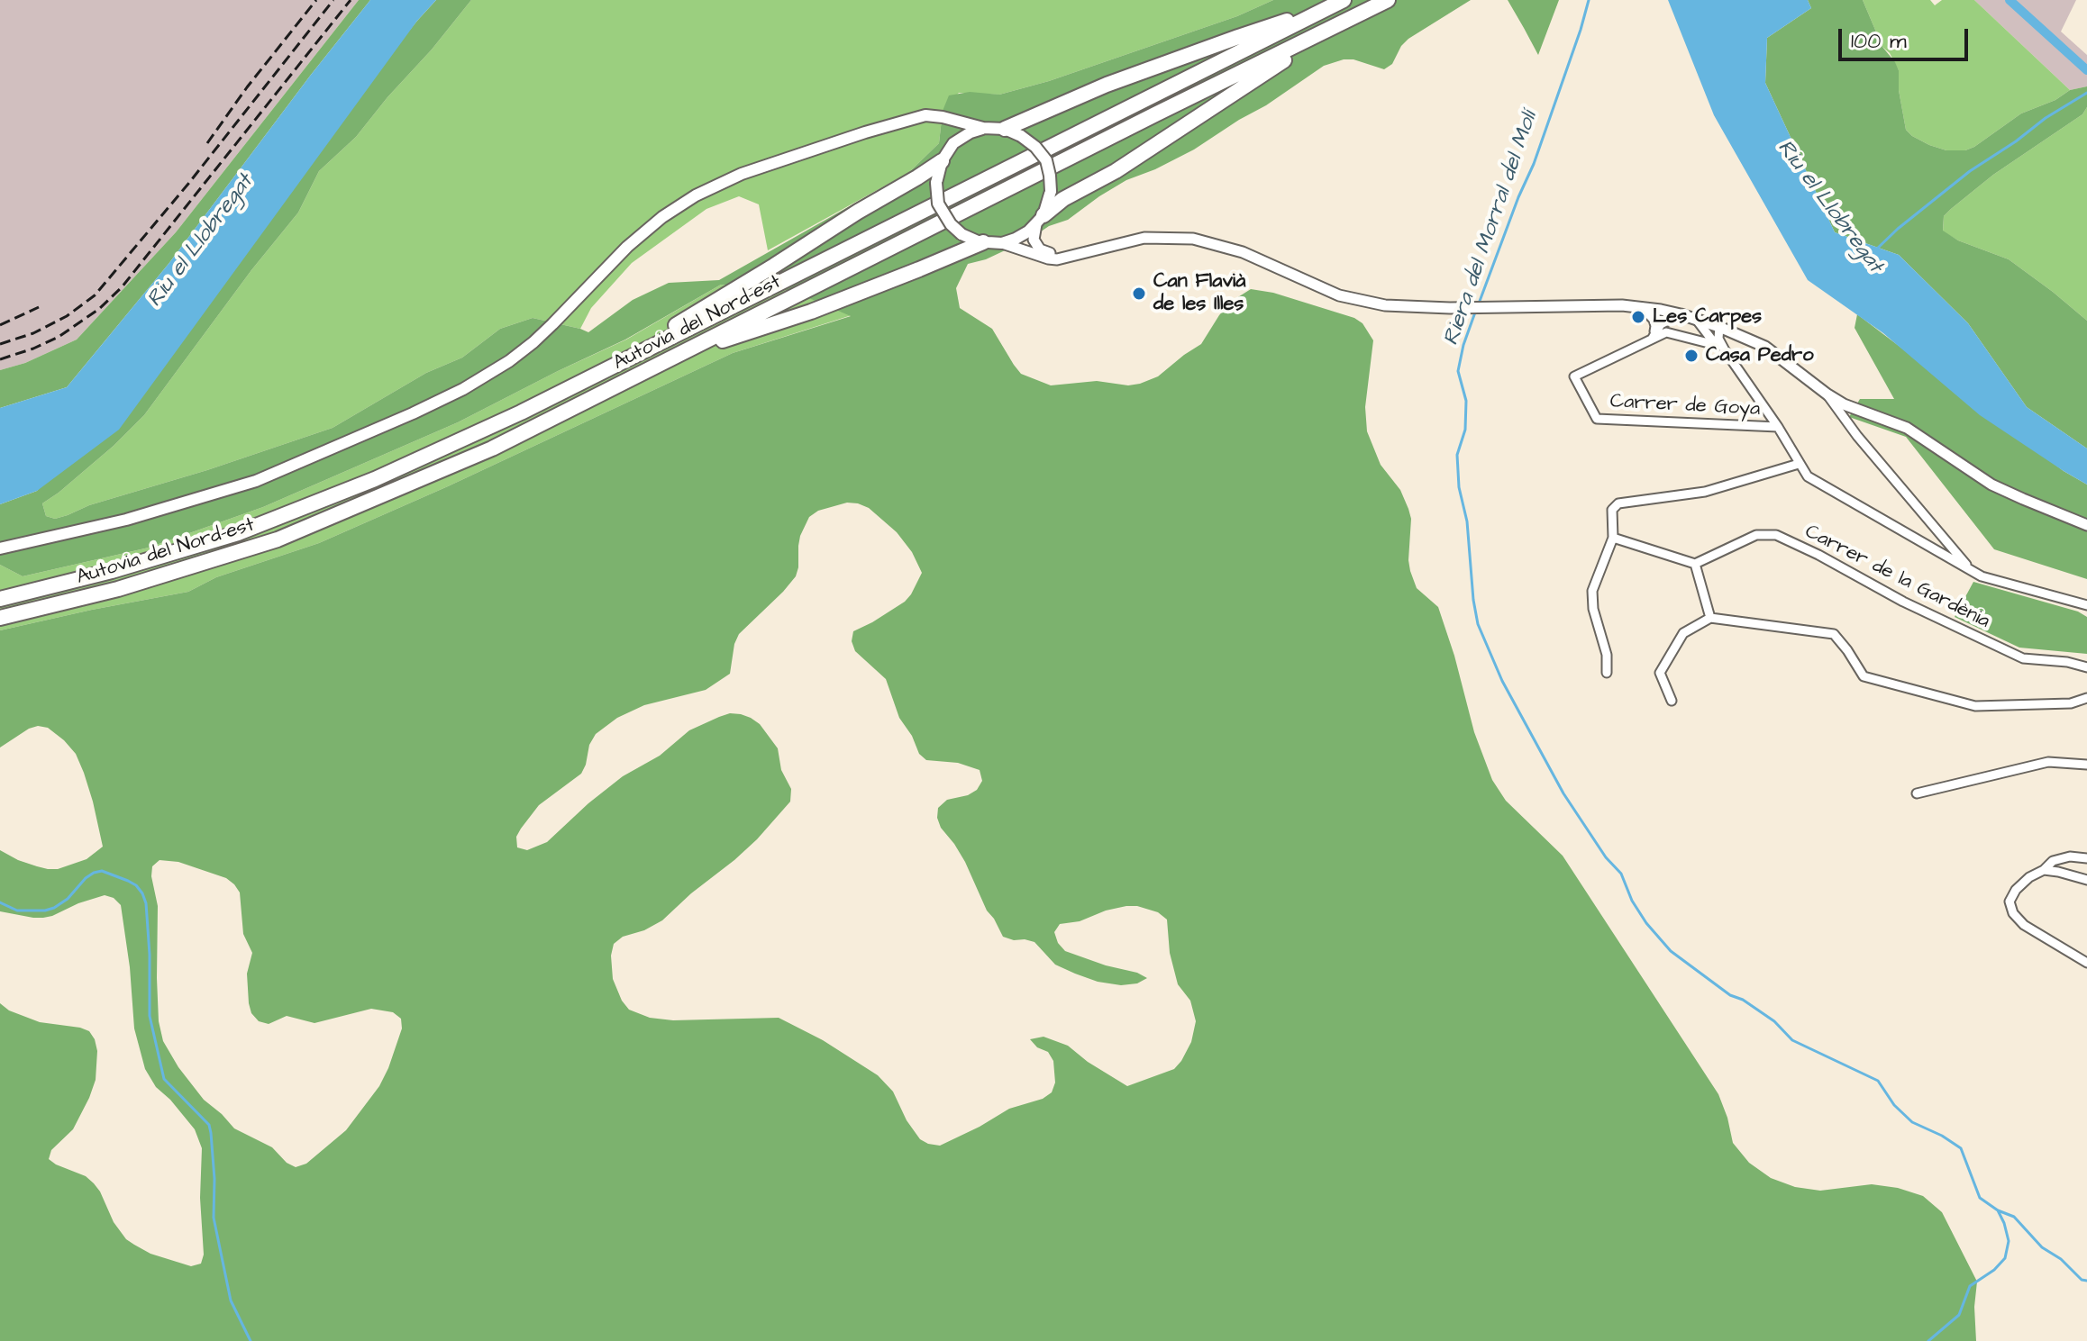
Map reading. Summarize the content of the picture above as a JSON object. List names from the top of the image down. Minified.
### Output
{"streets":{"highway":["Autovia del Nord-est"],"street":["Carrer de Goya","Carrer de la Gardènia"]},"water":["Riu el Llobregat","Riera del Morral del Molí"],"places":["Can Flavià de les Illes","Les Carpes","Casa Pedro"],"scale_bar":"100 m"}
